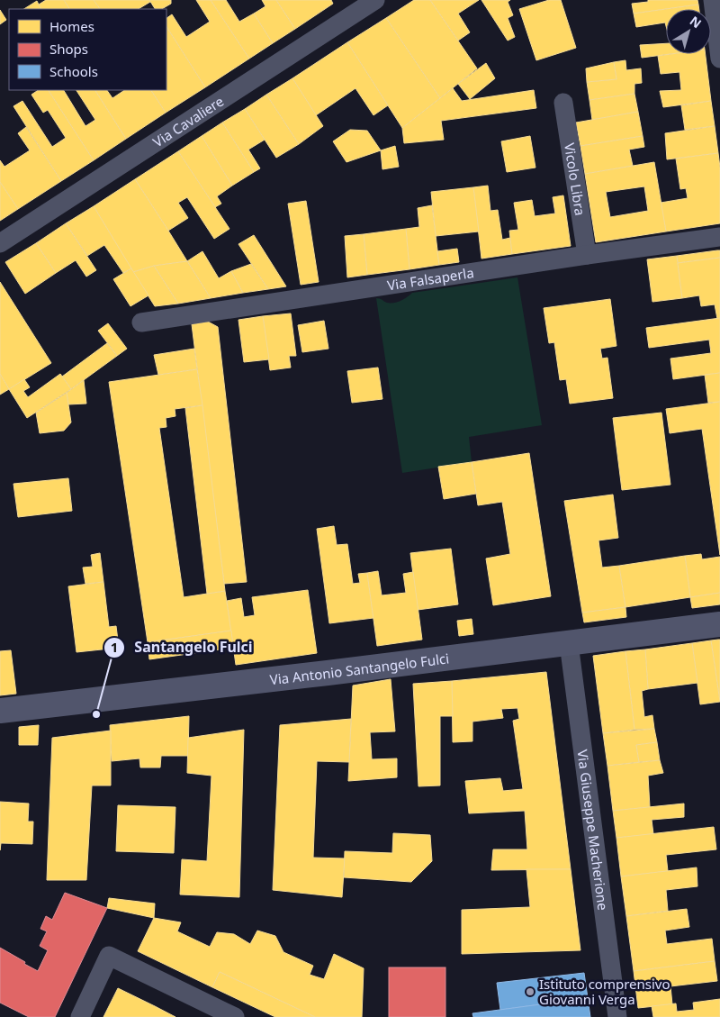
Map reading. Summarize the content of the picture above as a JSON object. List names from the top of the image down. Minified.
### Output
{"streets":{"street":["Via Cavaliere","Vicolo Libra","Via Falsaperla","Via Antonio Santangelo Fulci","Via Giuseppe Macherione"]},"crossings":[["Vicolo Libra","Via Falsaperla"],["Via Antonio Santangelo Fulci","Via Giuseppe Macherione"]],"places":["Santangelo Fulci","Istituto comprensivo Giovanni Verga"],"legend":["Homes","Shops","Schools"],"north":"top right"}
